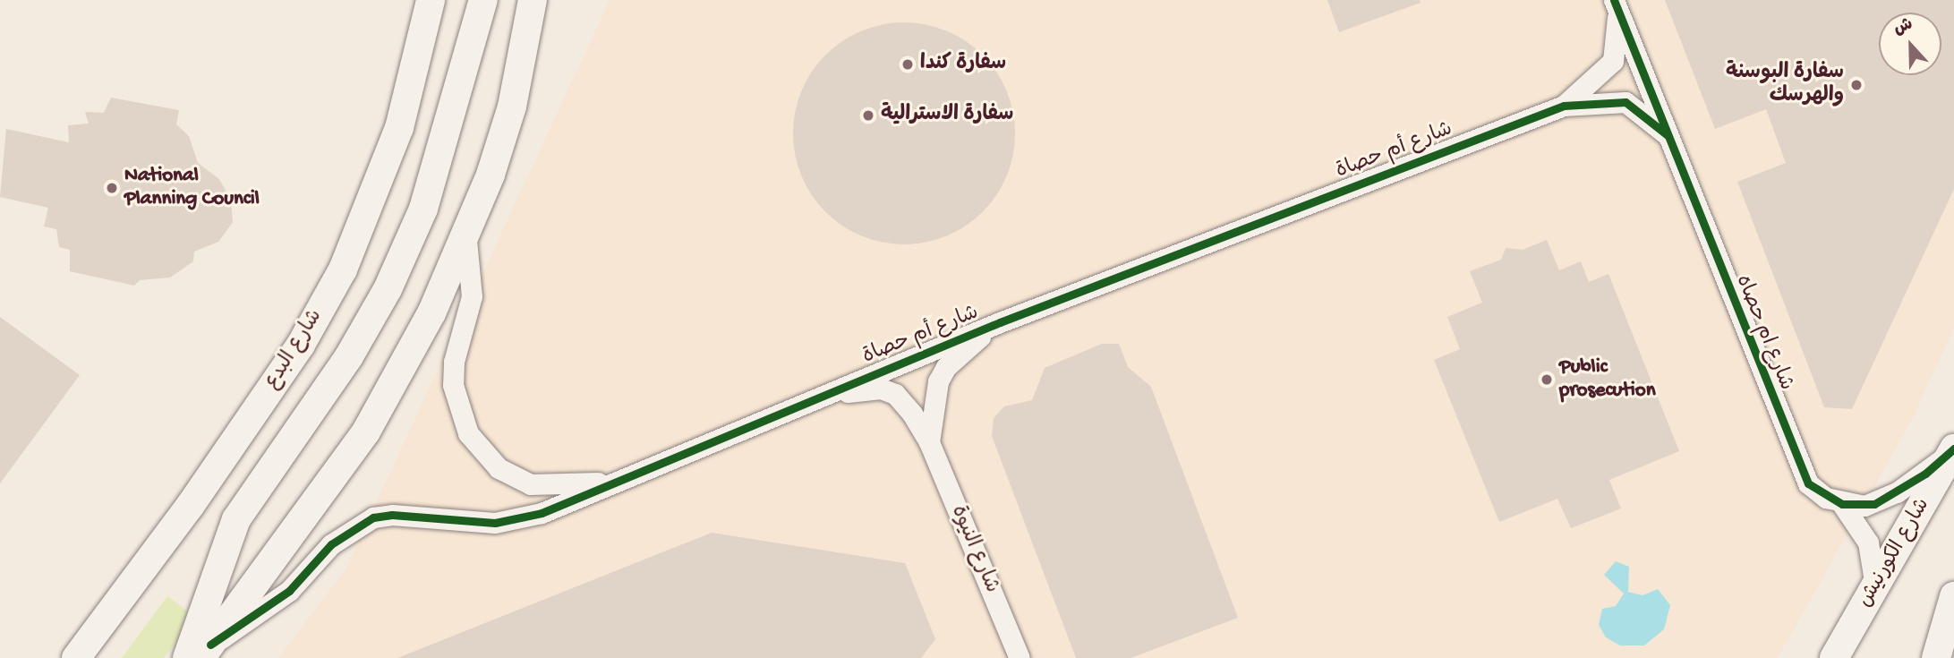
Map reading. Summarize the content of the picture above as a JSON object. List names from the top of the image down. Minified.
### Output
{"streets":{"main road":["شارع البدع","شارع الكورنيش"],"street":["شارع أم حصاة","شارع ام حصاه","شارع النيوة"]},"crossings":[["شارع أم حصاة","شارع ام حصاه"],["شارع أم حصاة","شارع النيوة"],["شارع ام حصاه","شارع الكورنيش"]],"places":["سفارة كندا","سفارة البوسنة والهرسك","سفارة الاسترالية","National Planning Council","Public prosecution"],"north":"top"}
